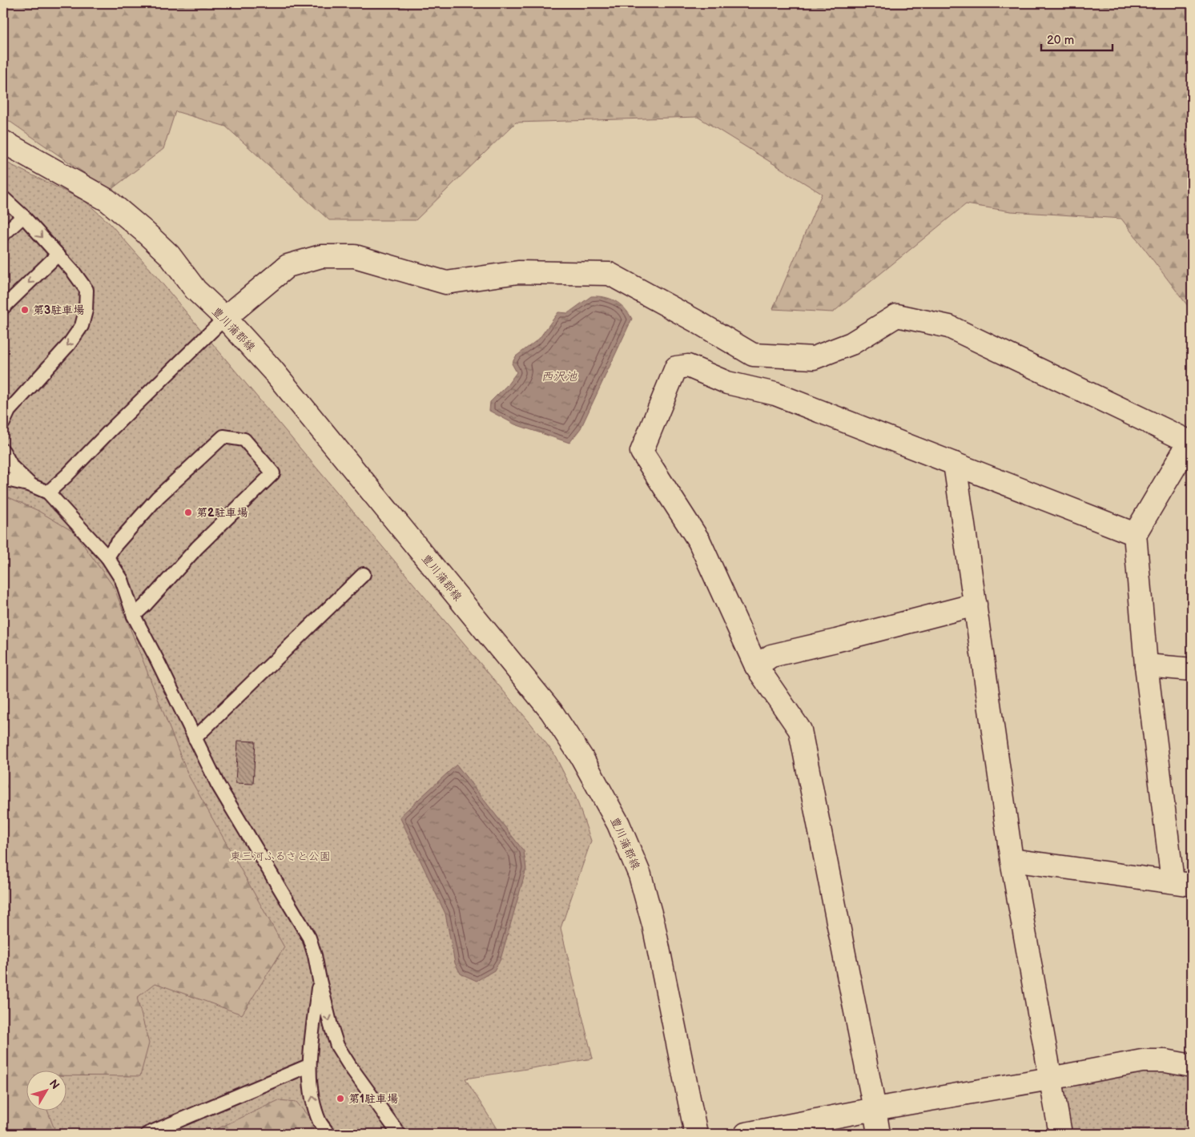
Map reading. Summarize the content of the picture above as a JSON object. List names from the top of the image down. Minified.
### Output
{"streets":{"street":["豊川蒲郡線"]},"water":["西沢池"],"parks":["東三河ふるさと公園"],"places":["第3駐車場","第2駐車場","第1駐車場"],"scale_bar":"20 m","north":"top right"}
